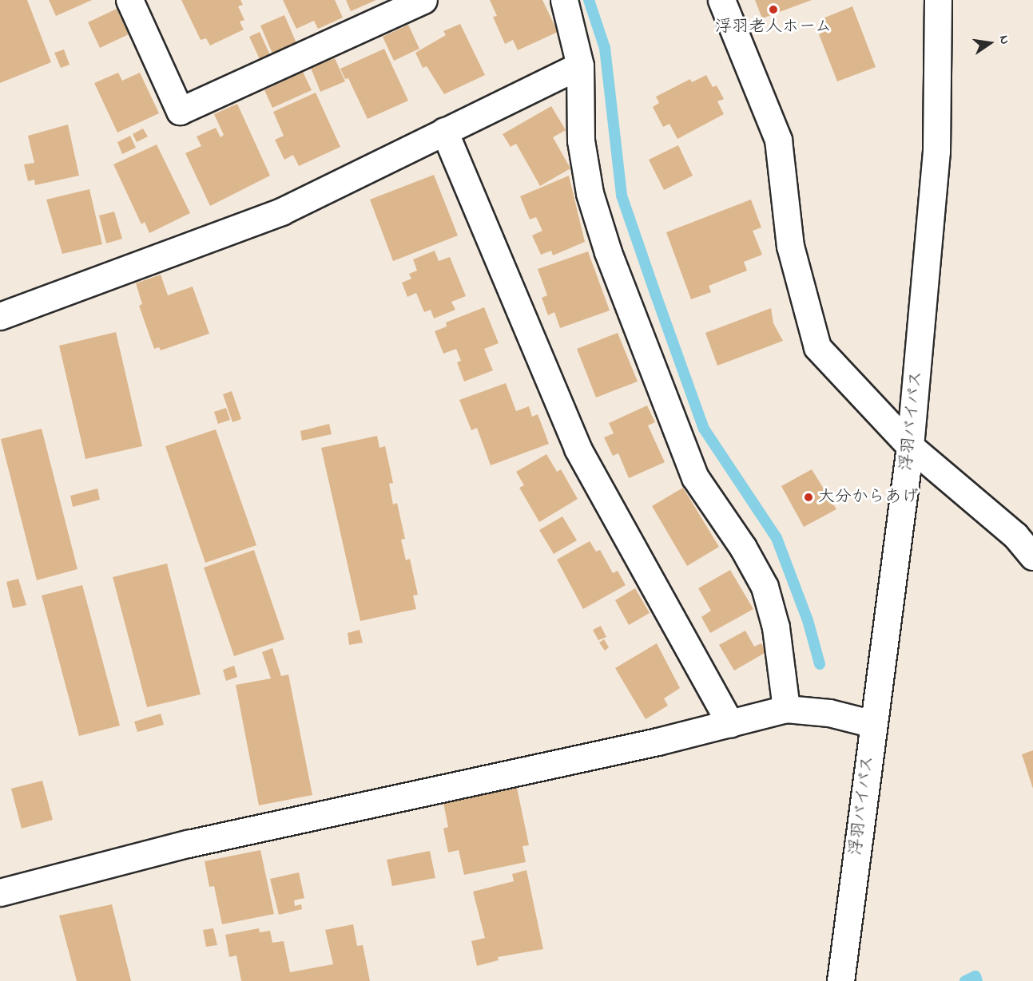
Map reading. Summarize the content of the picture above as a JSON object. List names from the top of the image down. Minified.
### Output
{"streets":{"main road":["浮羽バイパス"]},"places":["浮羽老人ホーム","大分からあげ"],"north":"right"}
